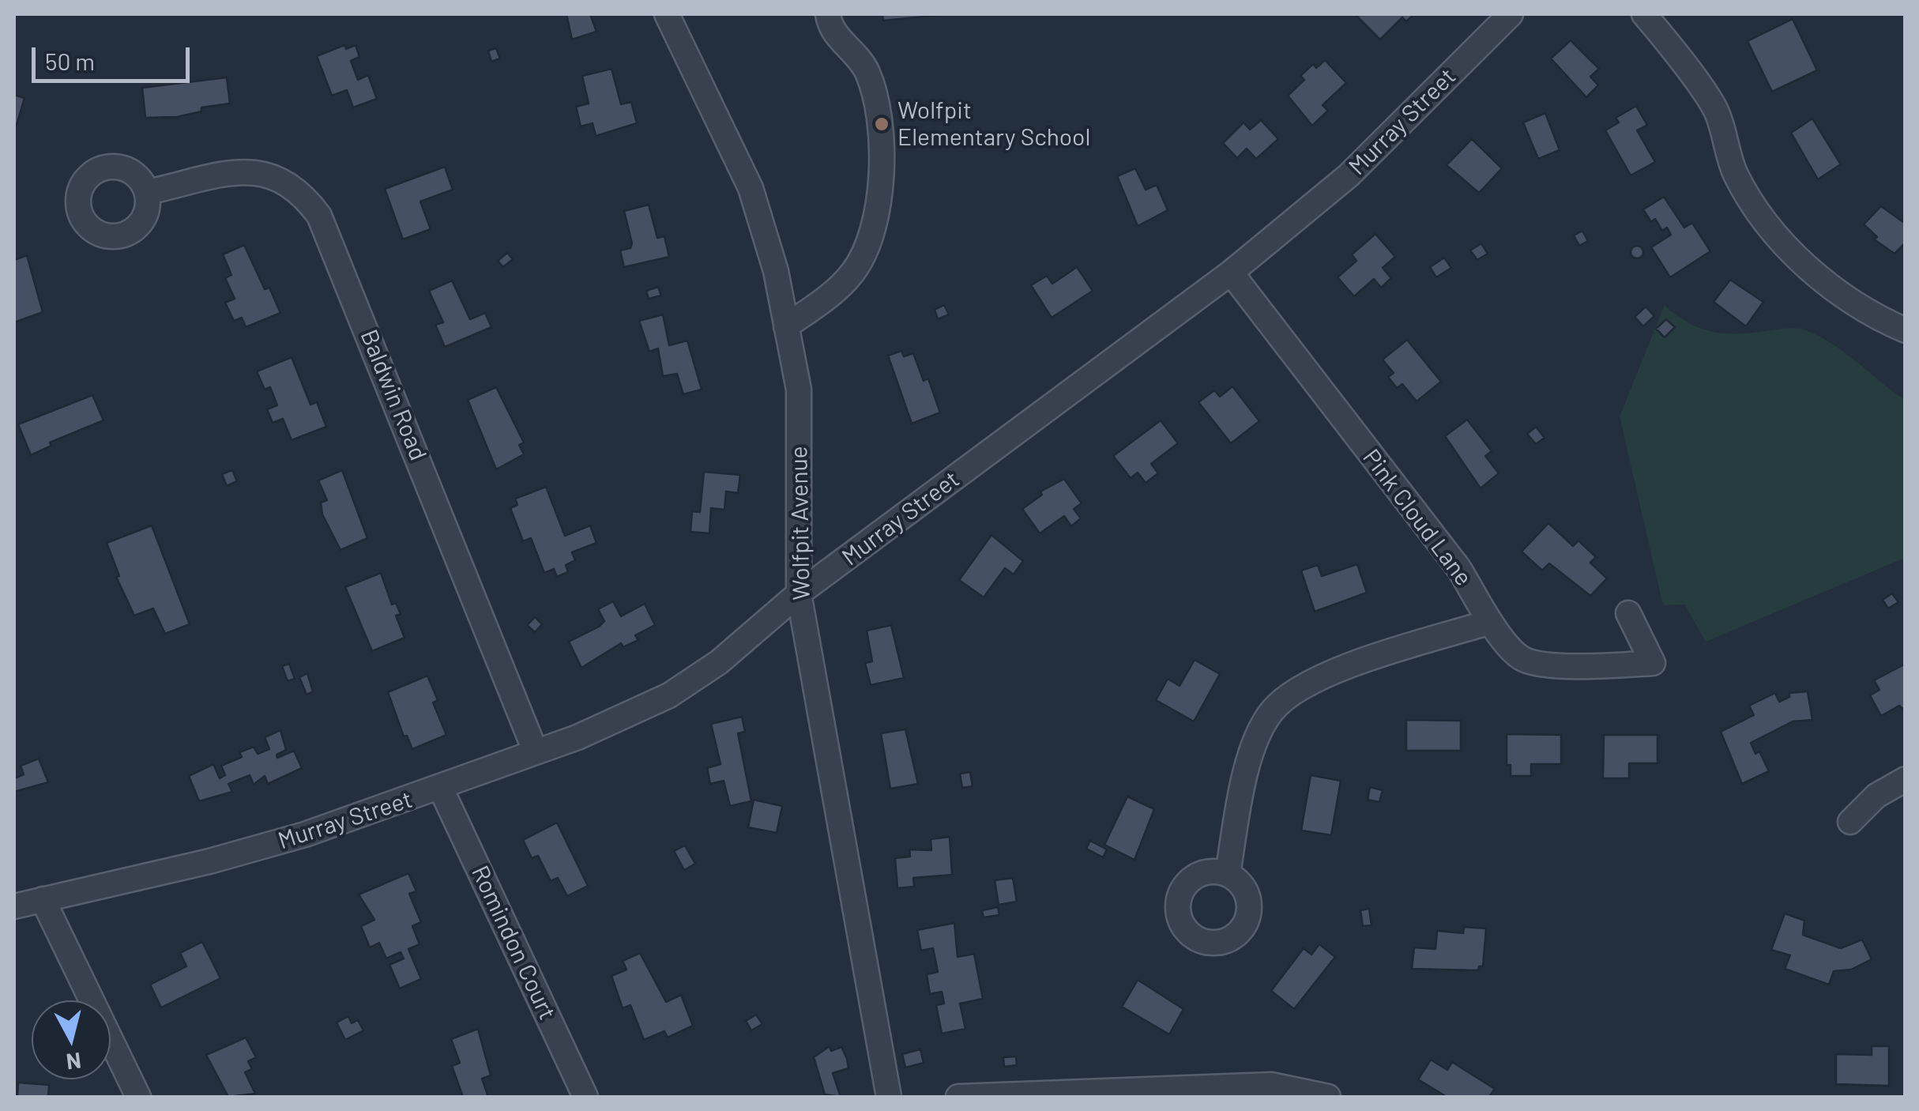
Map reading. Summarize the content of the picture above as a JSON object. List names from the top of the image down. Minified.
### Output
{"streets":{"street":["Murray Street","Baldwin Road","Pink Cloud Lane","Wolfpit Avenue","Romindon Court"]},"crossings":[["Murray Street","Baldwin Road"],["Murray Street","Pink Cloud Lane"],["Murray Street","Wolfpit Avenue"],["Murray Street","Romindon Court"]],"places":["Wolfpit Elementary School"],"scale_bar":"50 m","north":"bottom"}
